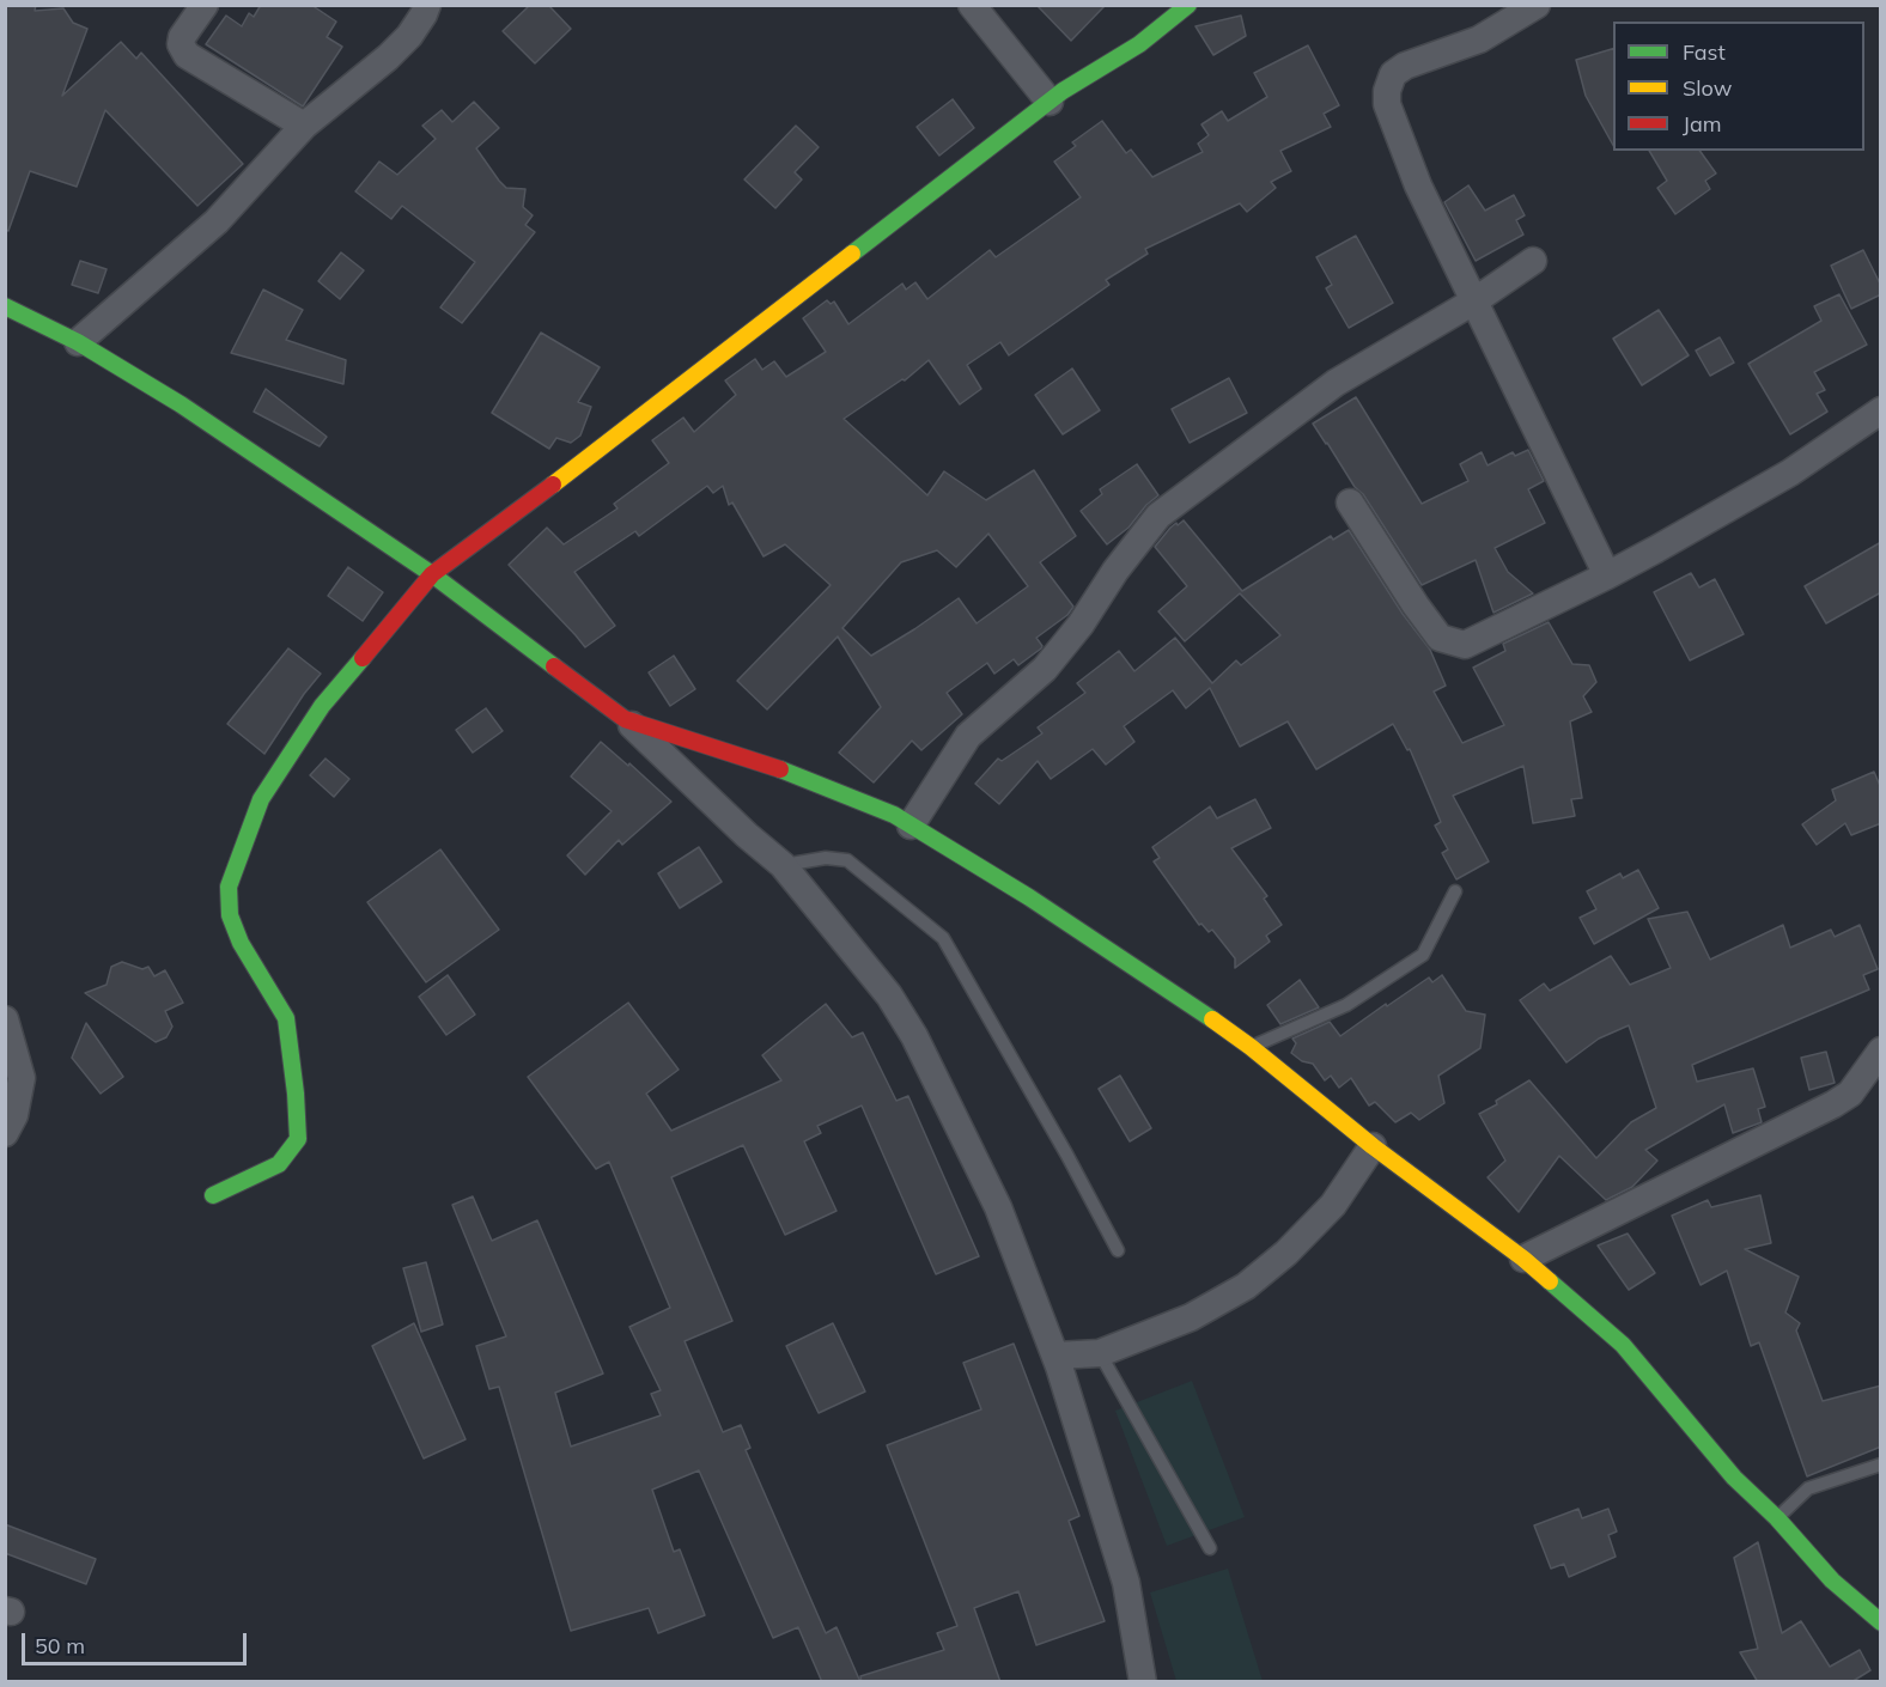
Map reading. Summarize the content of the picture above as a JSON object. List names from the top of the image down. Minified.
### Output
{"legend":["Fast","Slow","Jam"],"scale_bar":"50 m"}
